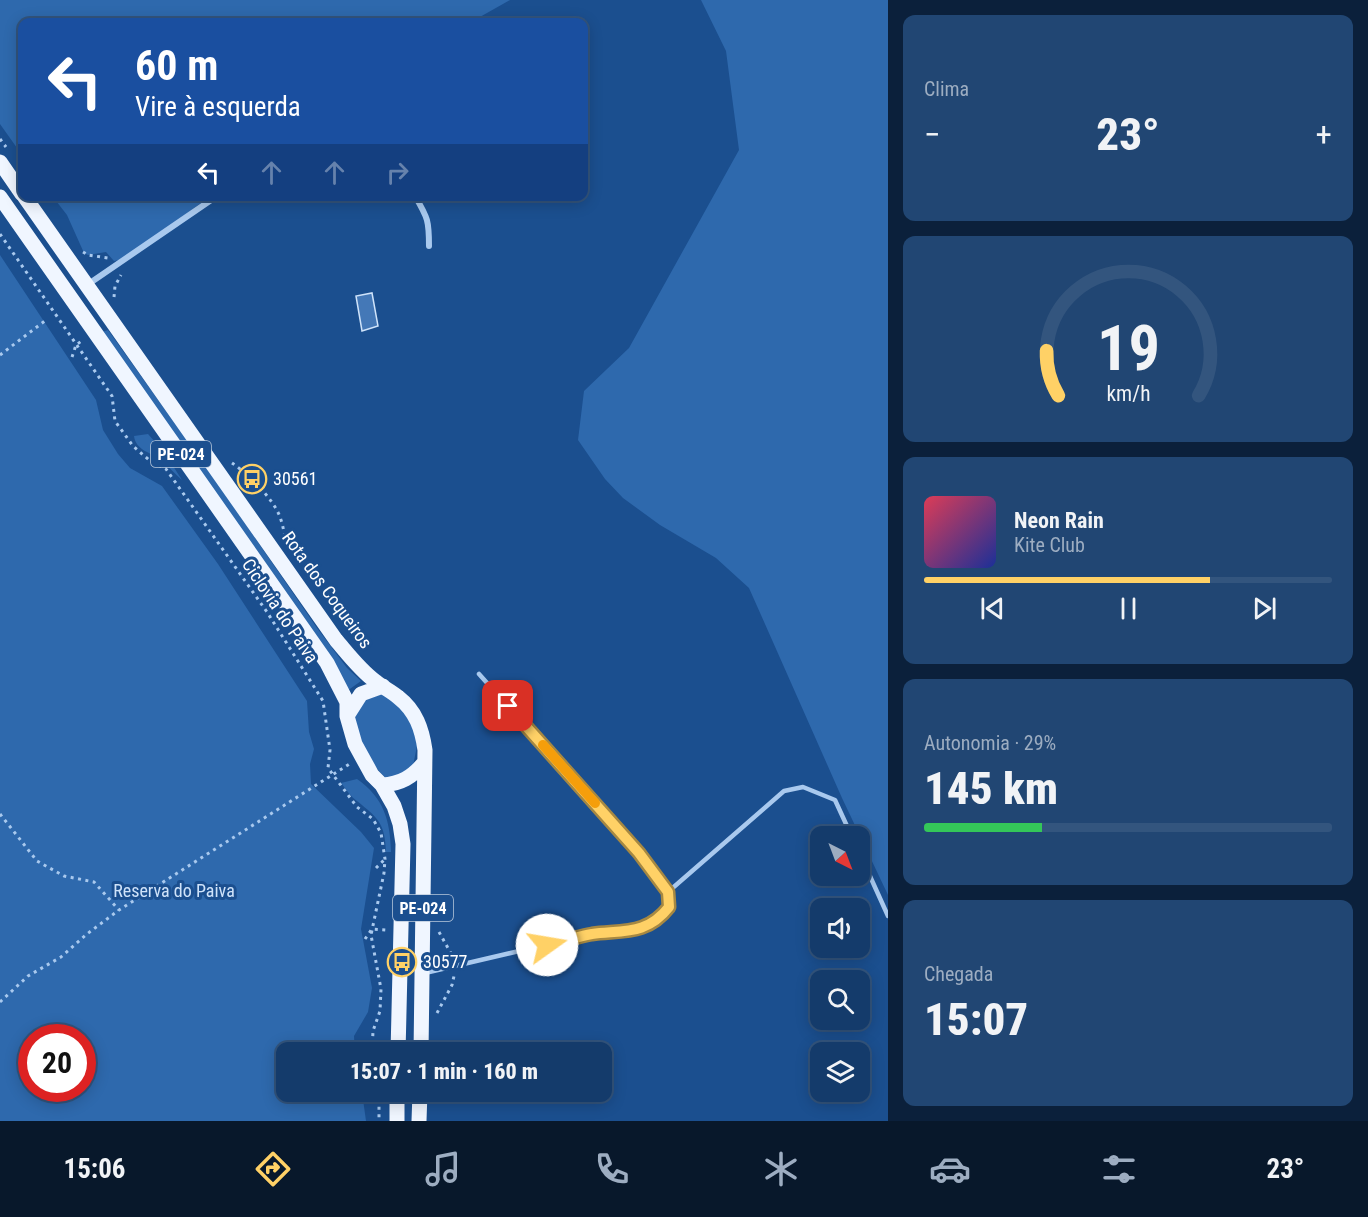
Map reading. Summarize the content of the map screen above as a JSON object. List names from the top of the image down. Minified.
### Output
{"streets":{"main road":["PE-024","Rota dos Coqueiros"],"path":["Ciclovia do Paiva"]},"crossings":[["PE-024","Rota dos Coqueiros"]],"parks":["Reserva do Paiva"],"places":{"bus stop":["30561","30577"]},"north":"bottom right","page":{"tile":["Clima",["Autonomia · 29%","145 km"],["Chegada","15:07"]],"turn":["60 m","Vire à esquerda"],"heat":["−","23°","+"],"song":["Neon Rain","Kite Club"],"limit":"20","trip":"15:07 · 1 min · 160 m","tabs":["15:06","23°"],"gauge":["19","km/h"]}}
